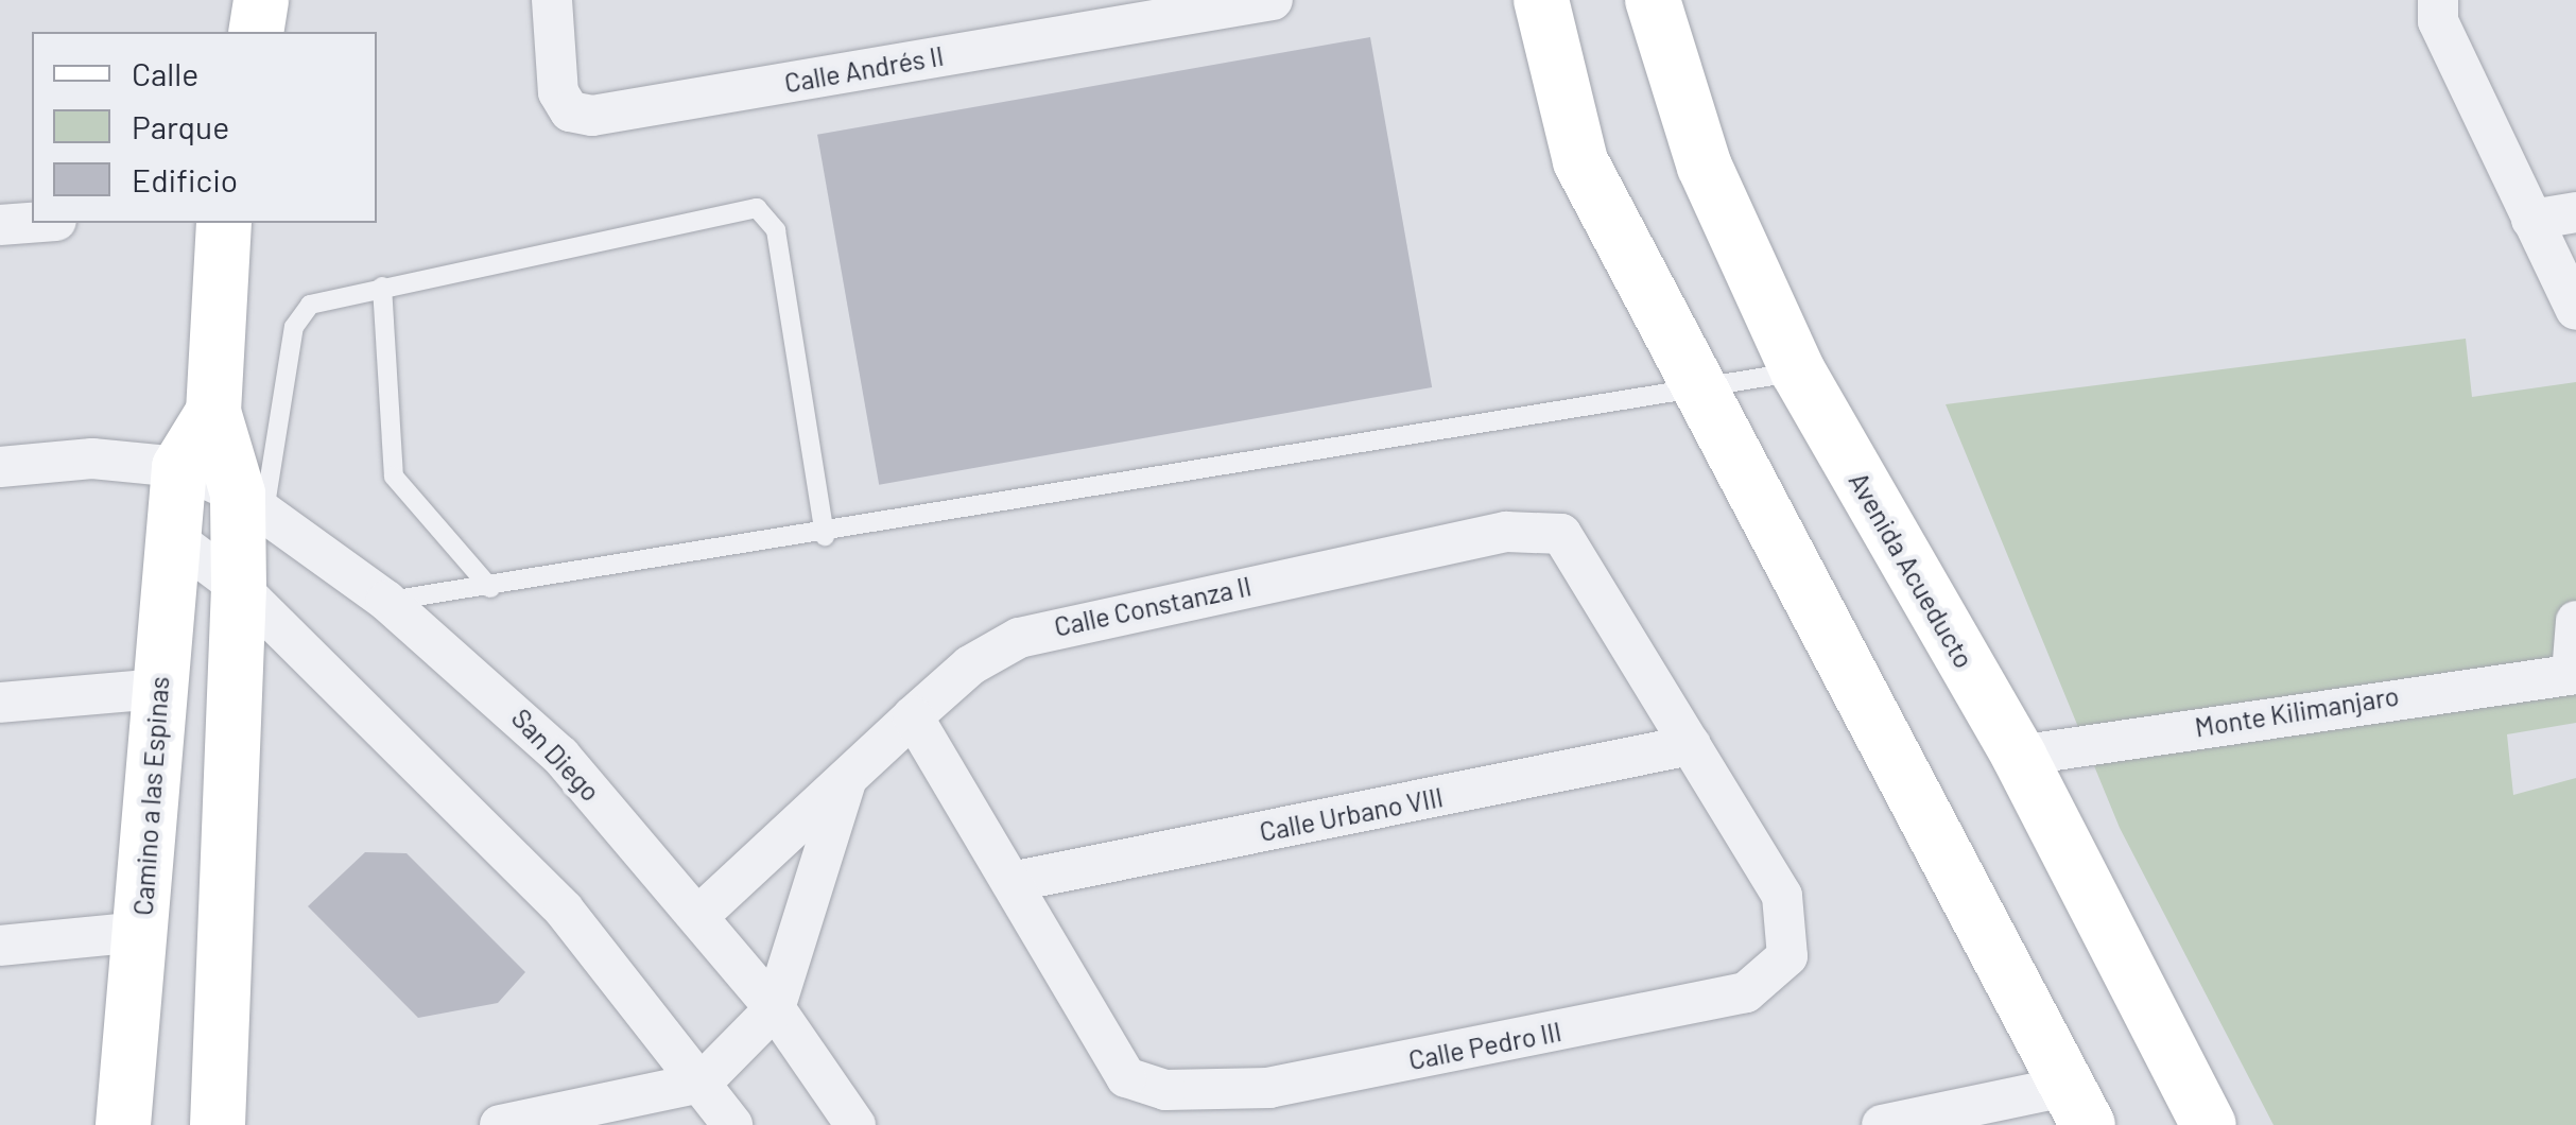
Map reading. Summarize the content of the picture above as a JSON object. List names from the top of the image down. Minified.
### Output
{"streets":{"street":["Calle Andrés II","Avenida Acueducto","Calle Constanza II","Monte Kilimanjaro","San Diego","Camino a las Espinas","Calle Urbano VIII","Calle Pedro III"]},"crossings":[["Avenida Acueducto","Monte Kilimanjaro"],["Calle Constanza II","San Diego"],["Calle Constanza II","Calle Urbano VIII"],["Calle Constanza II","Calle Pedro III"],["San Diego","Camino a las Espinas"],["Calle Urbano VIII","Calle Pedro III"]],"legend":["Calle","Parque","Edificio"]}
